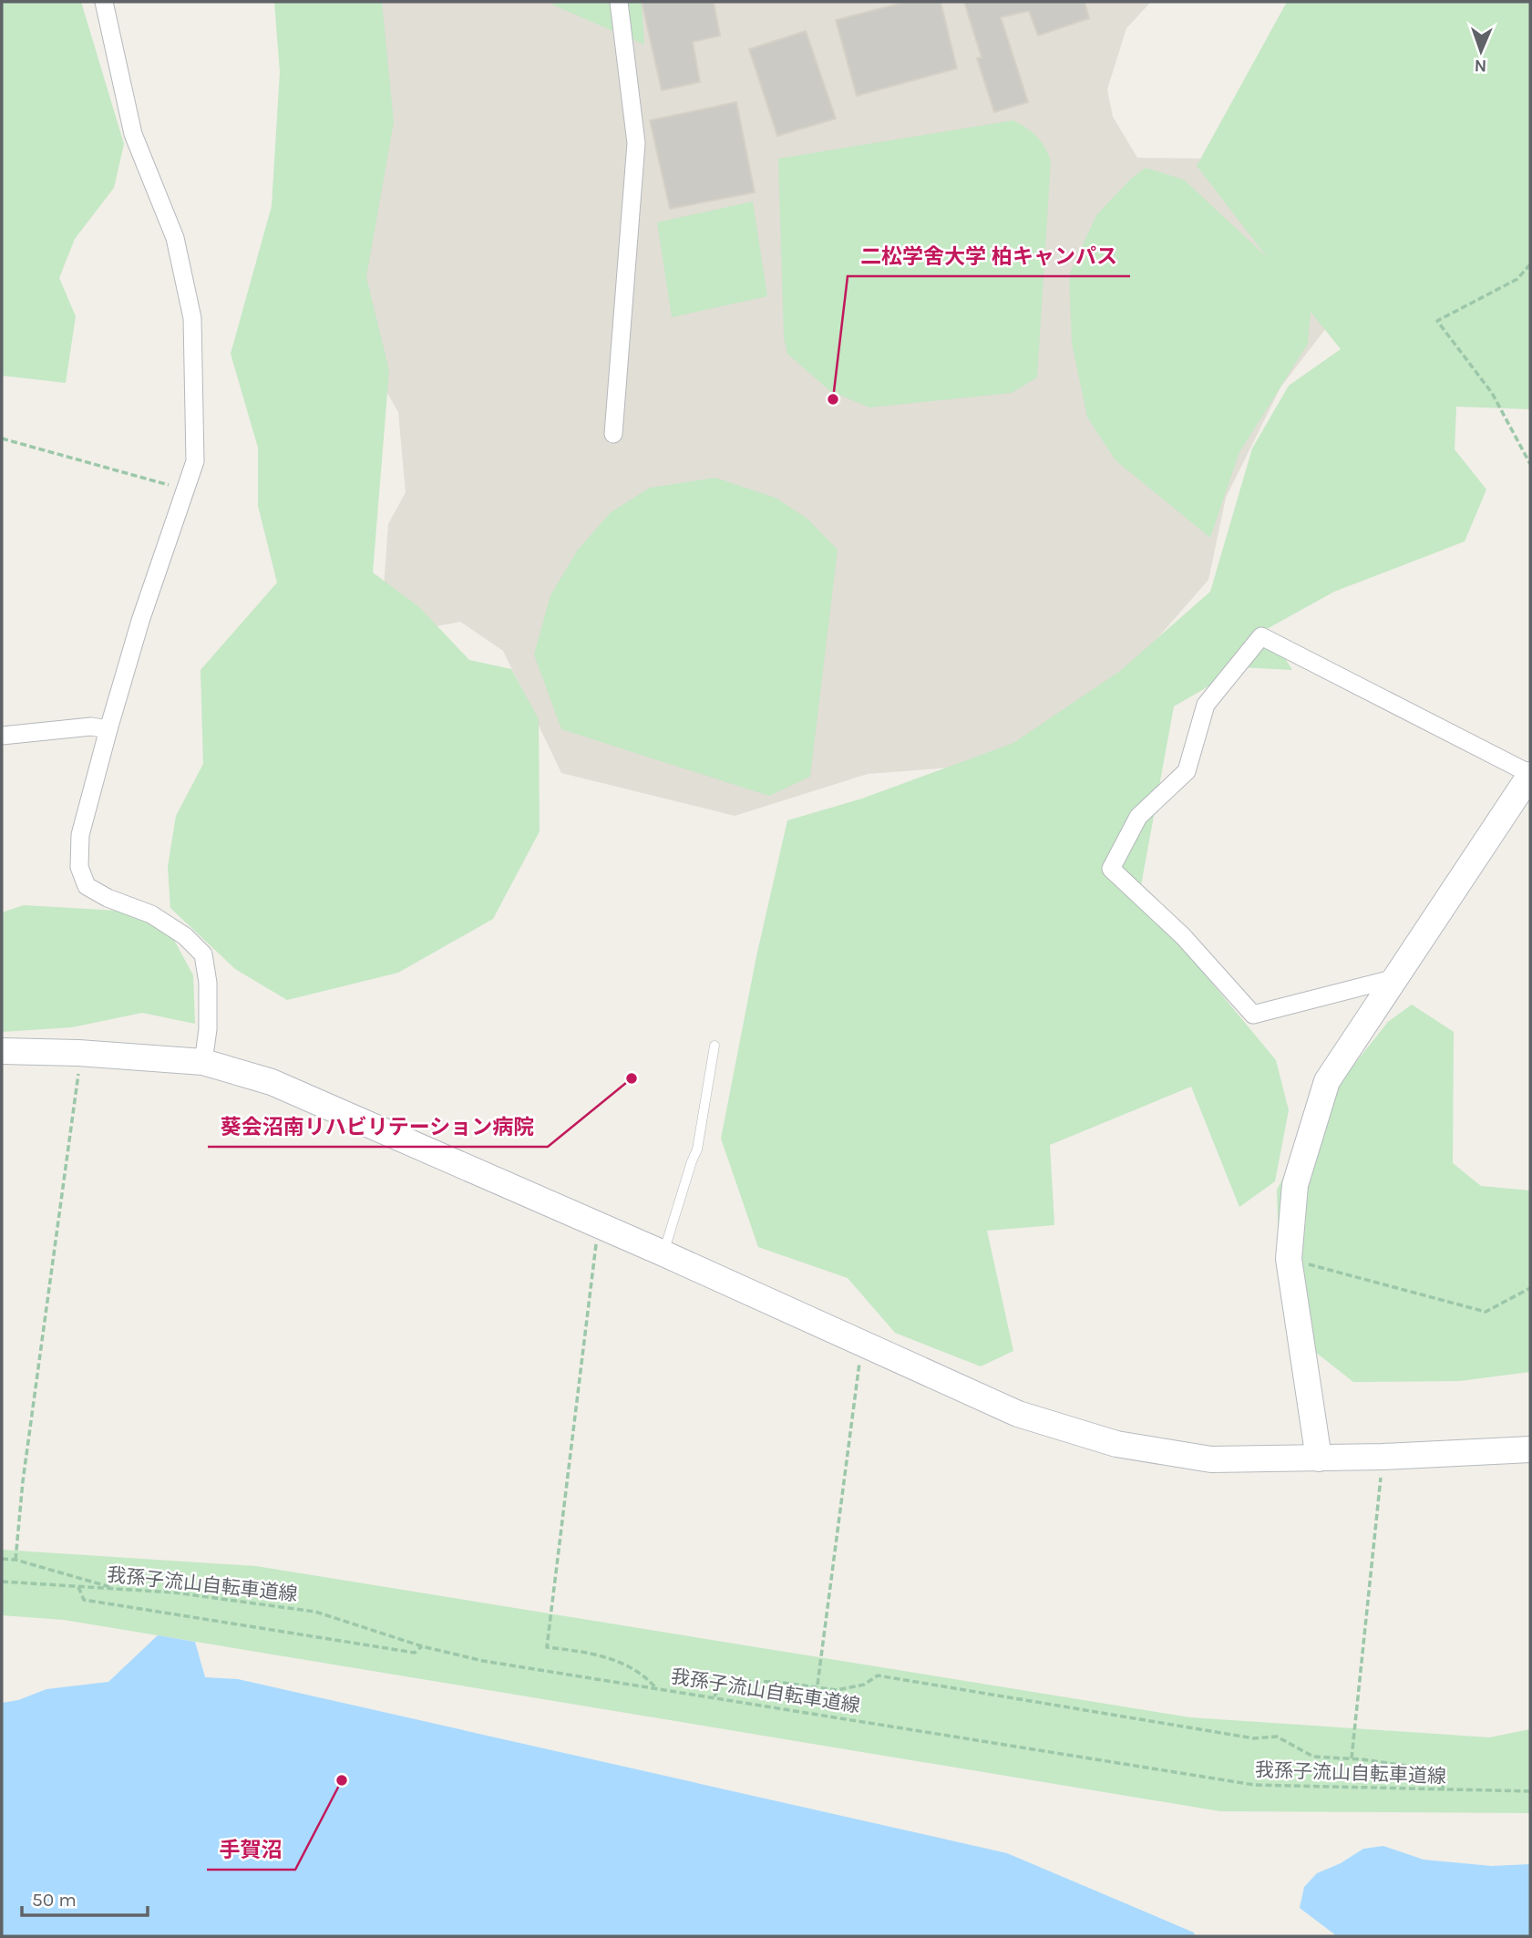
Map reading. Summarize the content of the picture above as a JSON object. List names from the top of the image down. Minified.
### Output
{"streets":{"path":["我孫子流山自転車道線"]},"places":["二松学舍大学 柏キャンパス","葵会沼南リハビリテーション病院","手賀沼"],"scale_bar":"50 m","north":"bottom"}
